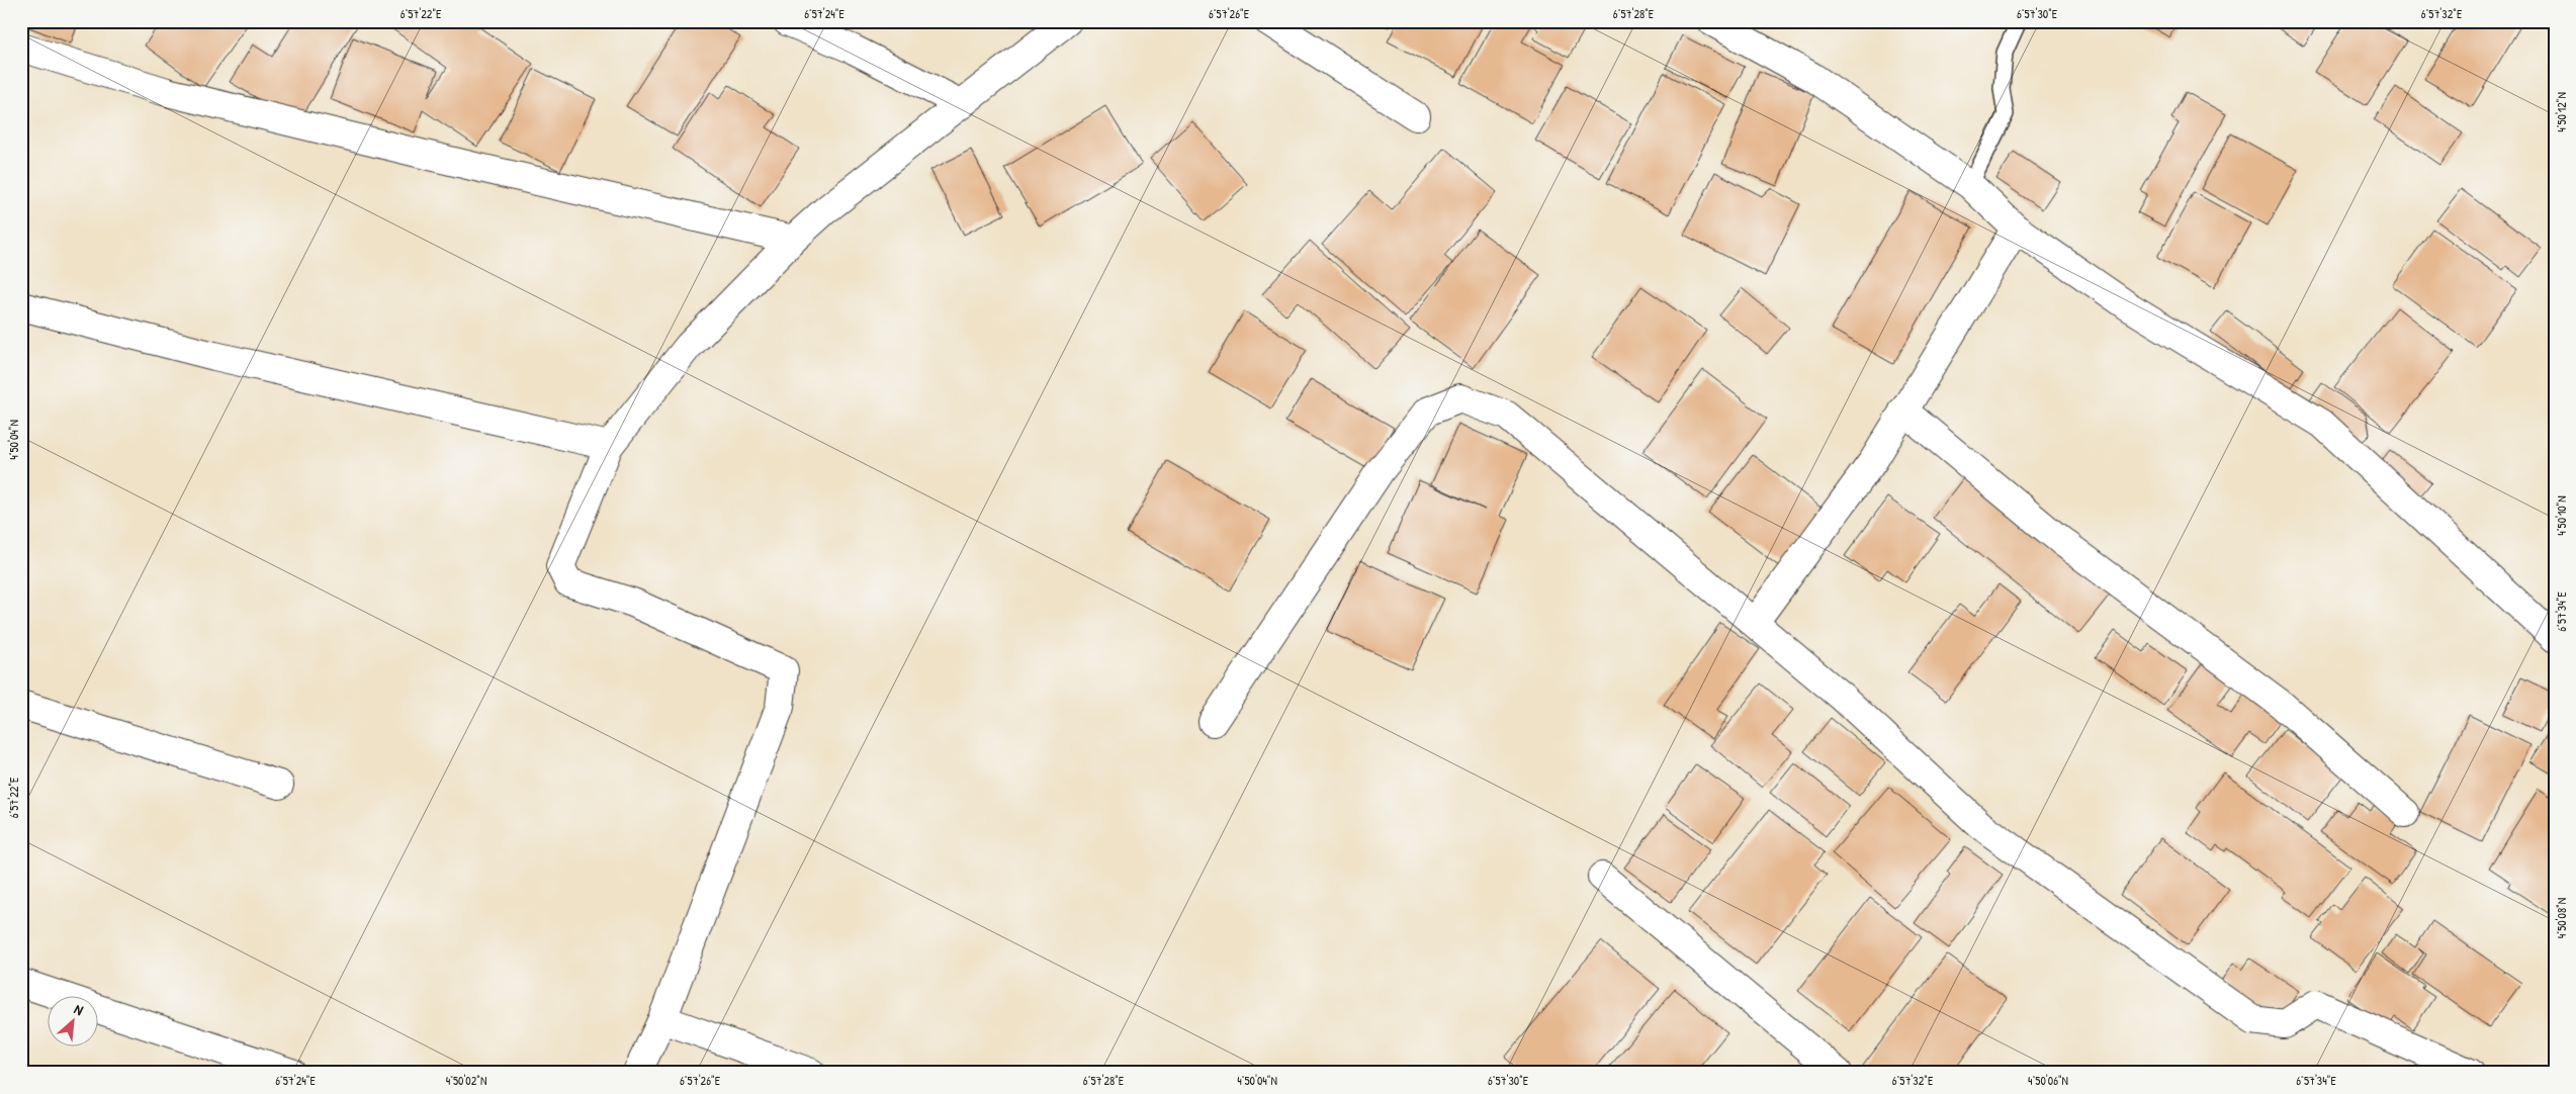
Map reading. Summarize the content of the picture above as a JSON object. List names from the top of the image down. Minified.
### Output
{"north":"top right","coordinates":["6°57'22\"E","6°57'24\"E","6°57'26\"E","6°57'28\"E","6°57'30\"E","6°57'32\"E","4°50'12\"N","4°50'04\"N","4°50'10\"N","6°57'34\"E","4°50'08\"N","4°50'02\"N","4°50'06\"N"]}
